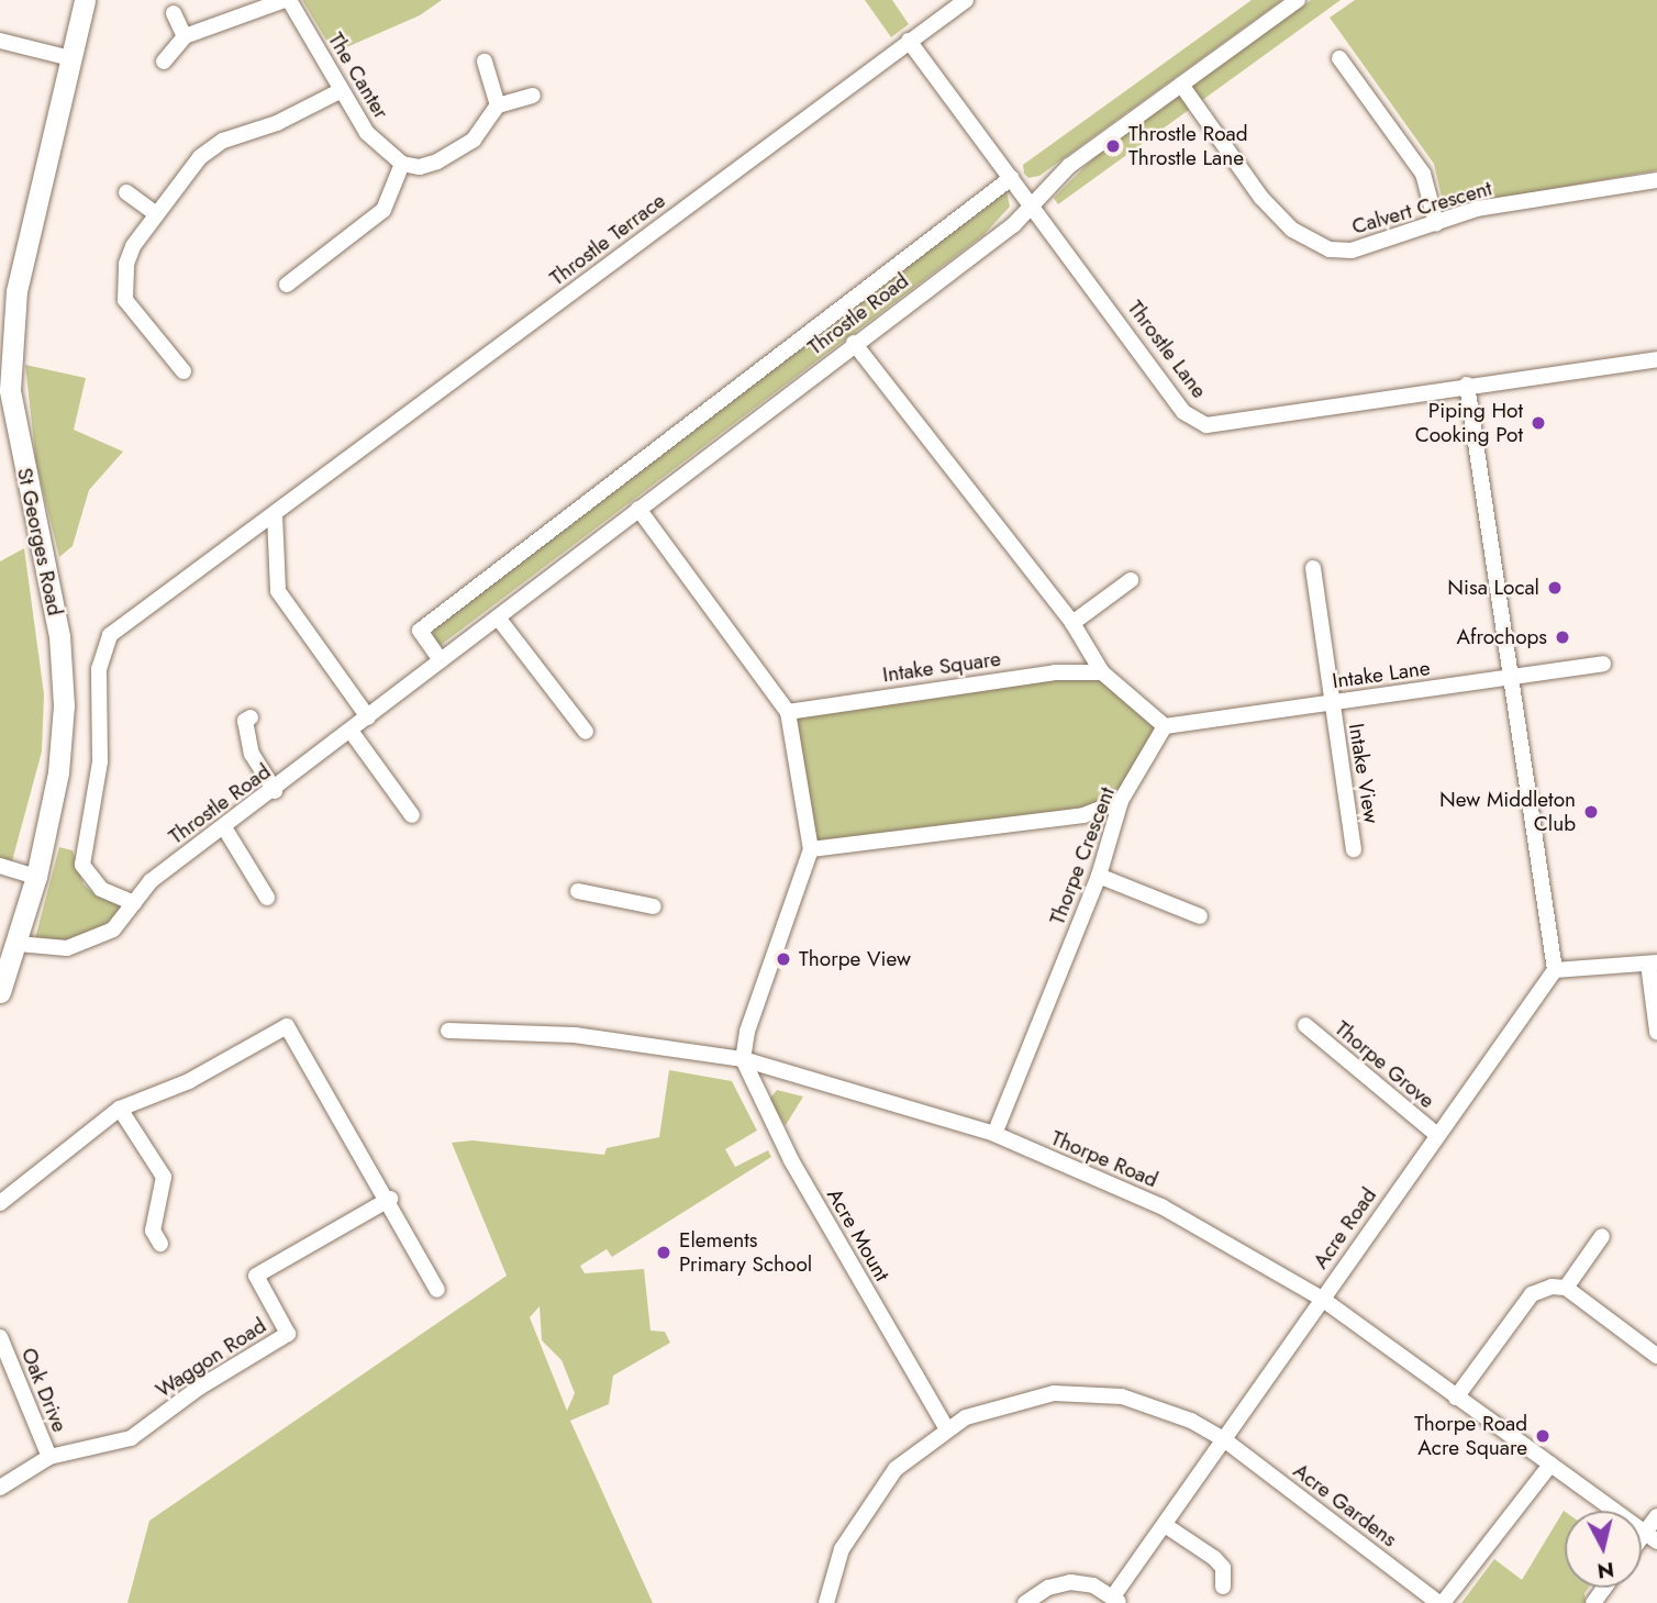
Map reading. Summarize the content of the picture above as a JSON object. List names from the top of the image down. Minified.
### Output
{"streets":{"street":["The Canter","Calvert Crescent","Throstle Terrace","Throstle Road","Throstle Lane","St Georges Road","Intake Square","Intake Lane","Intake View","Thorpe Crescent","Thorpe Grove","Thorpe Road","Acre Road","Acre Mount","Waggon Road","Oak Drive","Acre Gardens"]},"crossings":[["Calvert Crescent","Throstle Road"],["Throstle Terrace","Throstle Road"],["Throstle Terrace","Throstle Lane"],["Throstle Road","Throstle Lane"],["Throstle Road","St Georges Road"],["Intake Lane","Intake View"],["Intake Lane","Thorpe Crescent"],["Thorpe Crescent","Thorpe Road"],["Thorpe Grove","Acre Road"],["Thorpe Road","Acre Road"],["Thorpe Road","Acre Mount"],["Acre Road","Acre Gardens"],["Acre Mount","Acre Gardens"],["Waggon Road","Oak Drive"]],"places":["Throstle Road Throstle Lane","Piping Hot Cooking Pot","Nisa Local","Afrochops","New Middleton Club","Thorpe View","Elements Primary School","Thorpe Road Acre Square"],"north":"bottom"}
